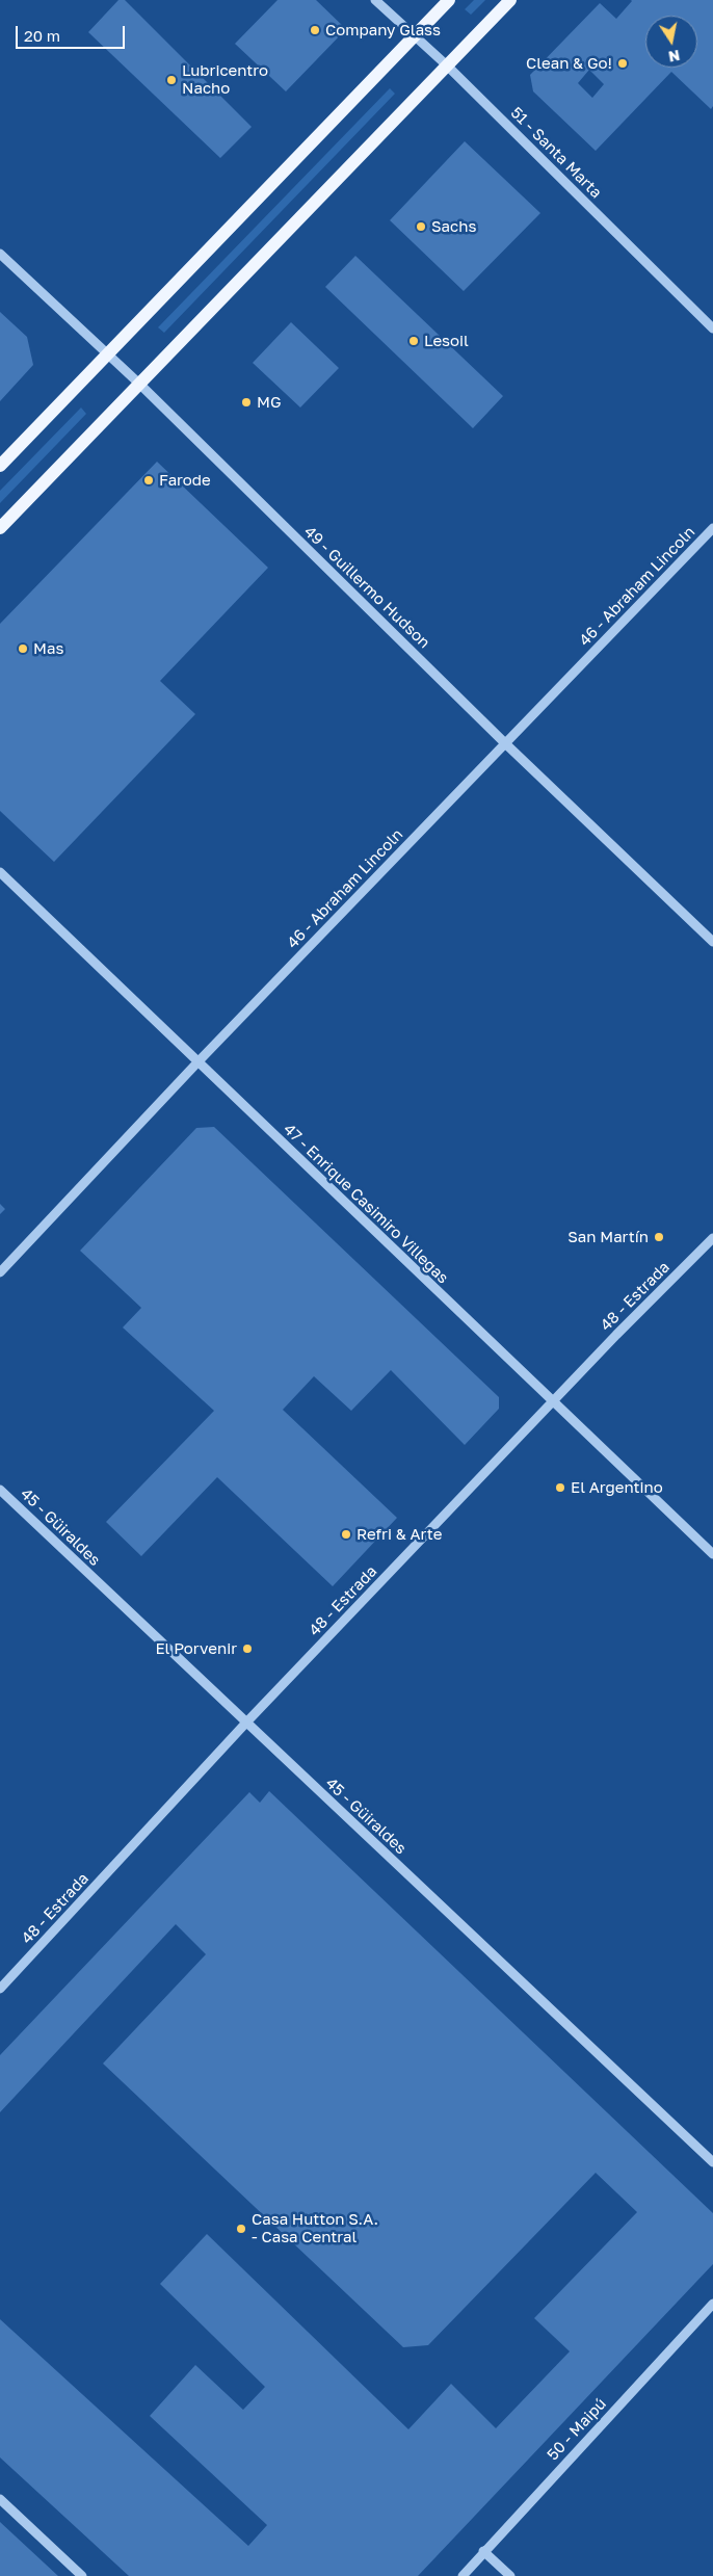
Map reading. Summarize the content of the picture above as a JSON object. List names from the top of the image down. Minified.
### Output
{"streets":{"street":["51 - Santa Marta","46 - Abraham Lincoln","49 - Guillermo Hudson","47 - Enrique Casimiro Villegas","48 - Estrada","45 - Güiraldes","50 - Maipú"]},"crossings":[["46 - Abraham Lincoln","49 - Guillermo Hudson"],["46 - Abraham Lincoln","47 - Enrique Casimiro Villegas"],["47 - Enrique Casimiro Villegas","48 - Estrada"],["48 - Estrada","45 - Güiraldes"]],"places":["Company Glass","Clean & Go!","Lubricentro Nacho","Sachs","Lesoil","MG","Farode","Mas","San Martín","El Argentino","Refri & Arte","El Porvenir","Casa Hutton S.A. - Casa Central"],"scale_bar":"20 m","north":"bottom"}
